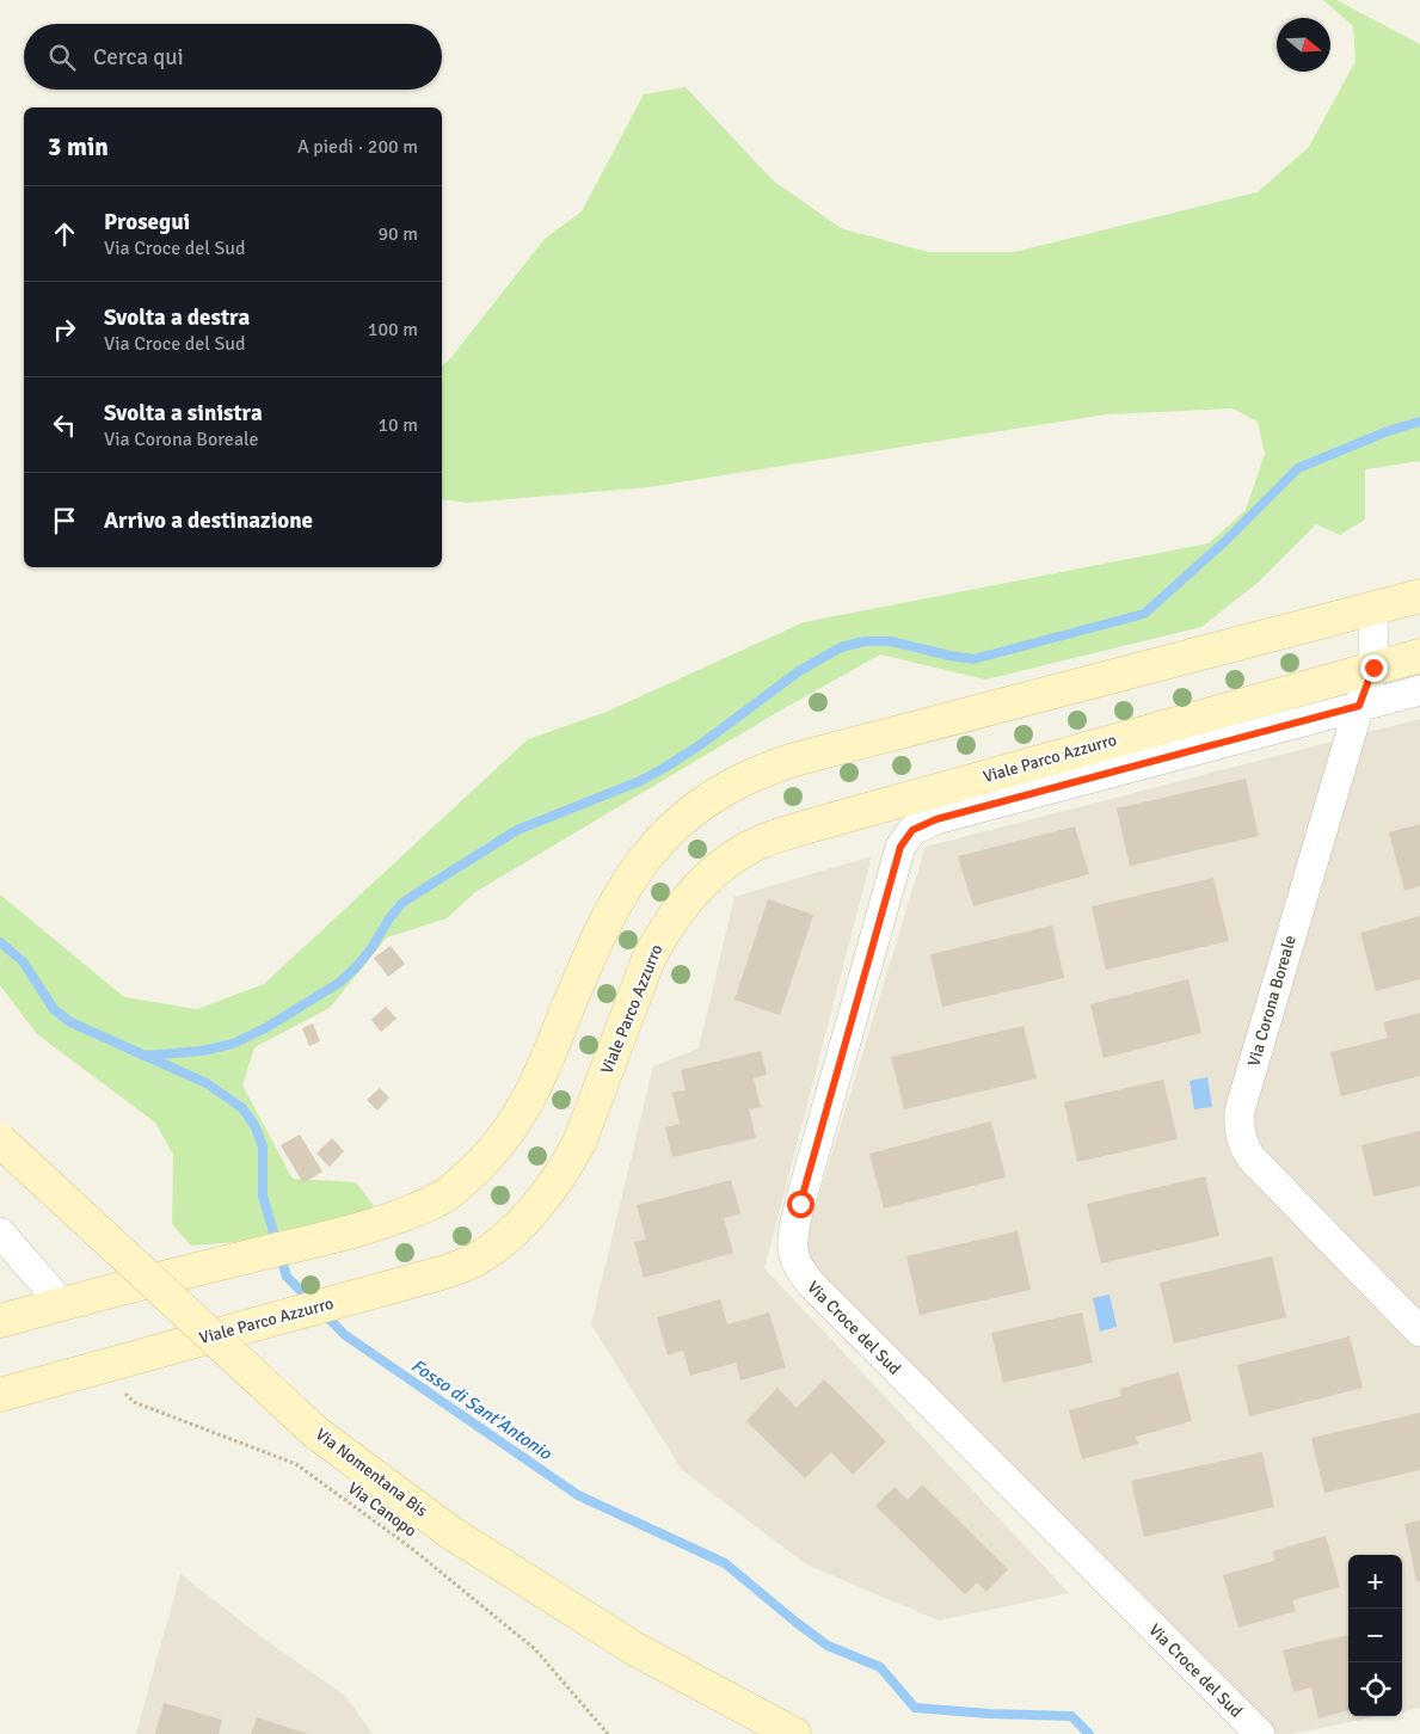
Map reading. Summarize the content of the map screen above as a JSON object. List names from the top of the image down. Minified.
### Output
{"streets":{"street":["Viale Parco Azzurro","Via Corona Boreale","Via Croce del Sud","Via Nomentana Bis"],"path":["Via Canopo"]},"crossings":[["Viale Parco Azzurro","Via Corona Boreale"],["Viale Parco Azzurro","Via Canopo"],["Via Corona Boreale","Via Croce del Sud"]],"water":["Fosso di Sant'Antonio"],"north":"right","page":{"search":"Cerca qui","heading":["3 min","A piedi · 200 m"],"list":[["Prosegui","Via Croce del Sud","90 m"],["Svolta a destra","Via Croce del Sud","100 m"],["Svolta a sinistra","Via Corona Boreale","10 m"],"Arrivo a destinazione"],"map_buttons":["+","−"]}}
